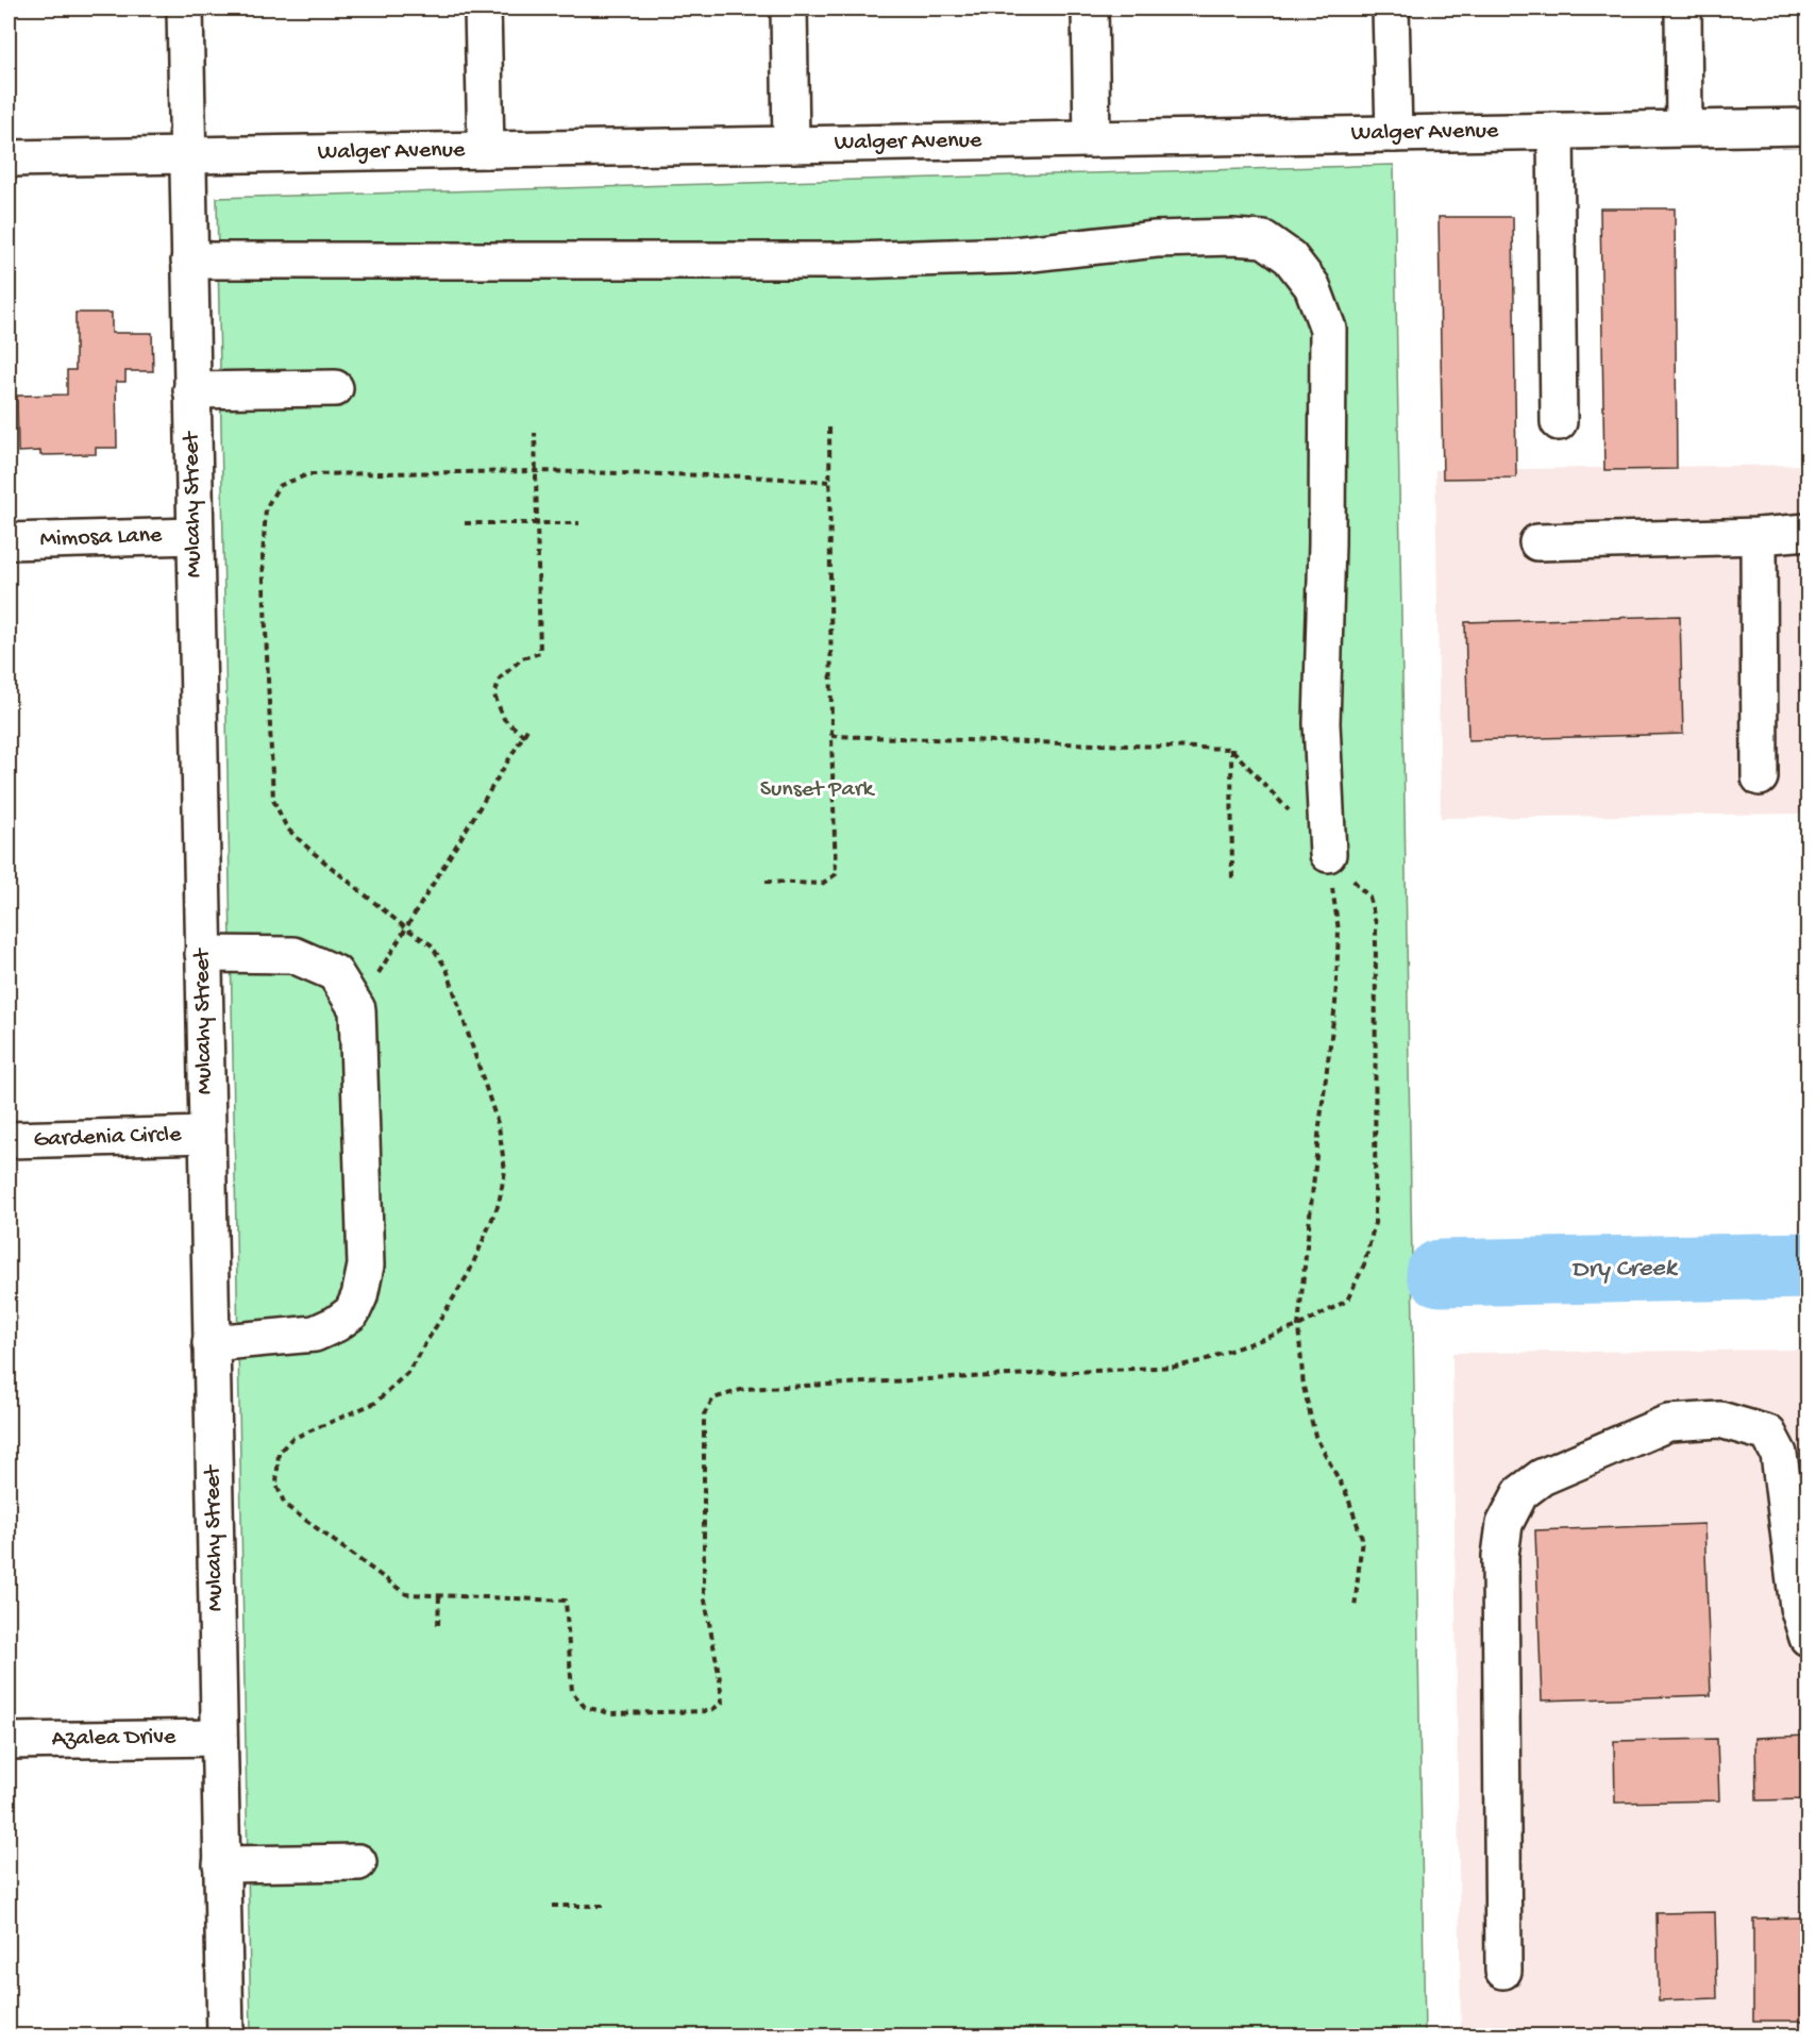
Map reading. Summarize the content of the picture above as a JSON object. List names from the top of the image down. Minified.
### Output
{"streets":{"street":["Walger Avenue","Mulcahy Street","Mimosa Lane","Gardenia Circle","Azalea Drive"]},"crossings":[["Walger Avenue","Mulcahy Street"],["Mulcahy Street","Mimosa Lane"],["Mulcahy Street","Gardenia Circle"],["Mulcahy Street","Azalea Drive"]],"water":["Dry Creek"],"parks":["Sunset Park"]}
